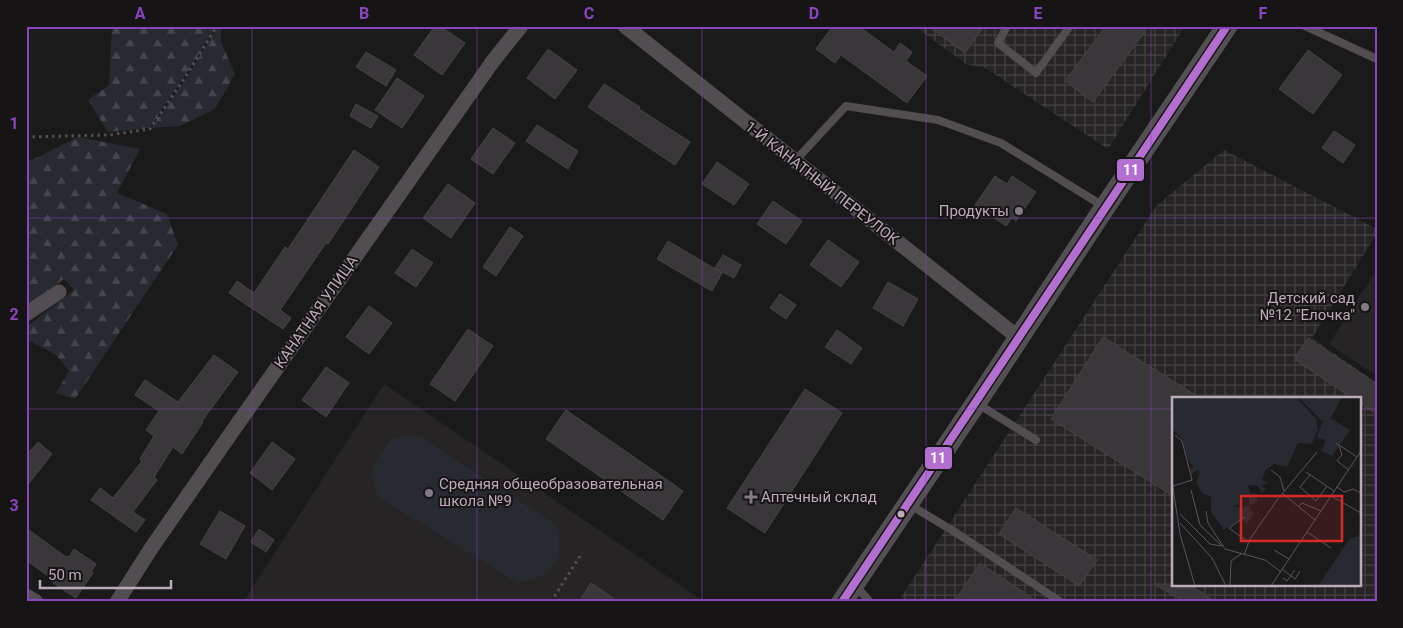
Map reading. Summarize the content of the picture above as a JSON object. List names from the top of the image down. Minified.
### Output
{"streets":{"street":["1-Й КАНАТНЫЙ ПЕРЕУЛОК","КАНАТНАЯ УЛИЦА"]},"places":{"other":["Продукты","Детский сад №12 \"Елочка\"","Средняя общеобразовательная школа №9"],"health":["Аптечный склад"]},"lines":["transit line 11"],"scale_bar":"50 m","grid":{"columns":["A","B","C","D","E","F"],"rows":["1","2","3"]}}
